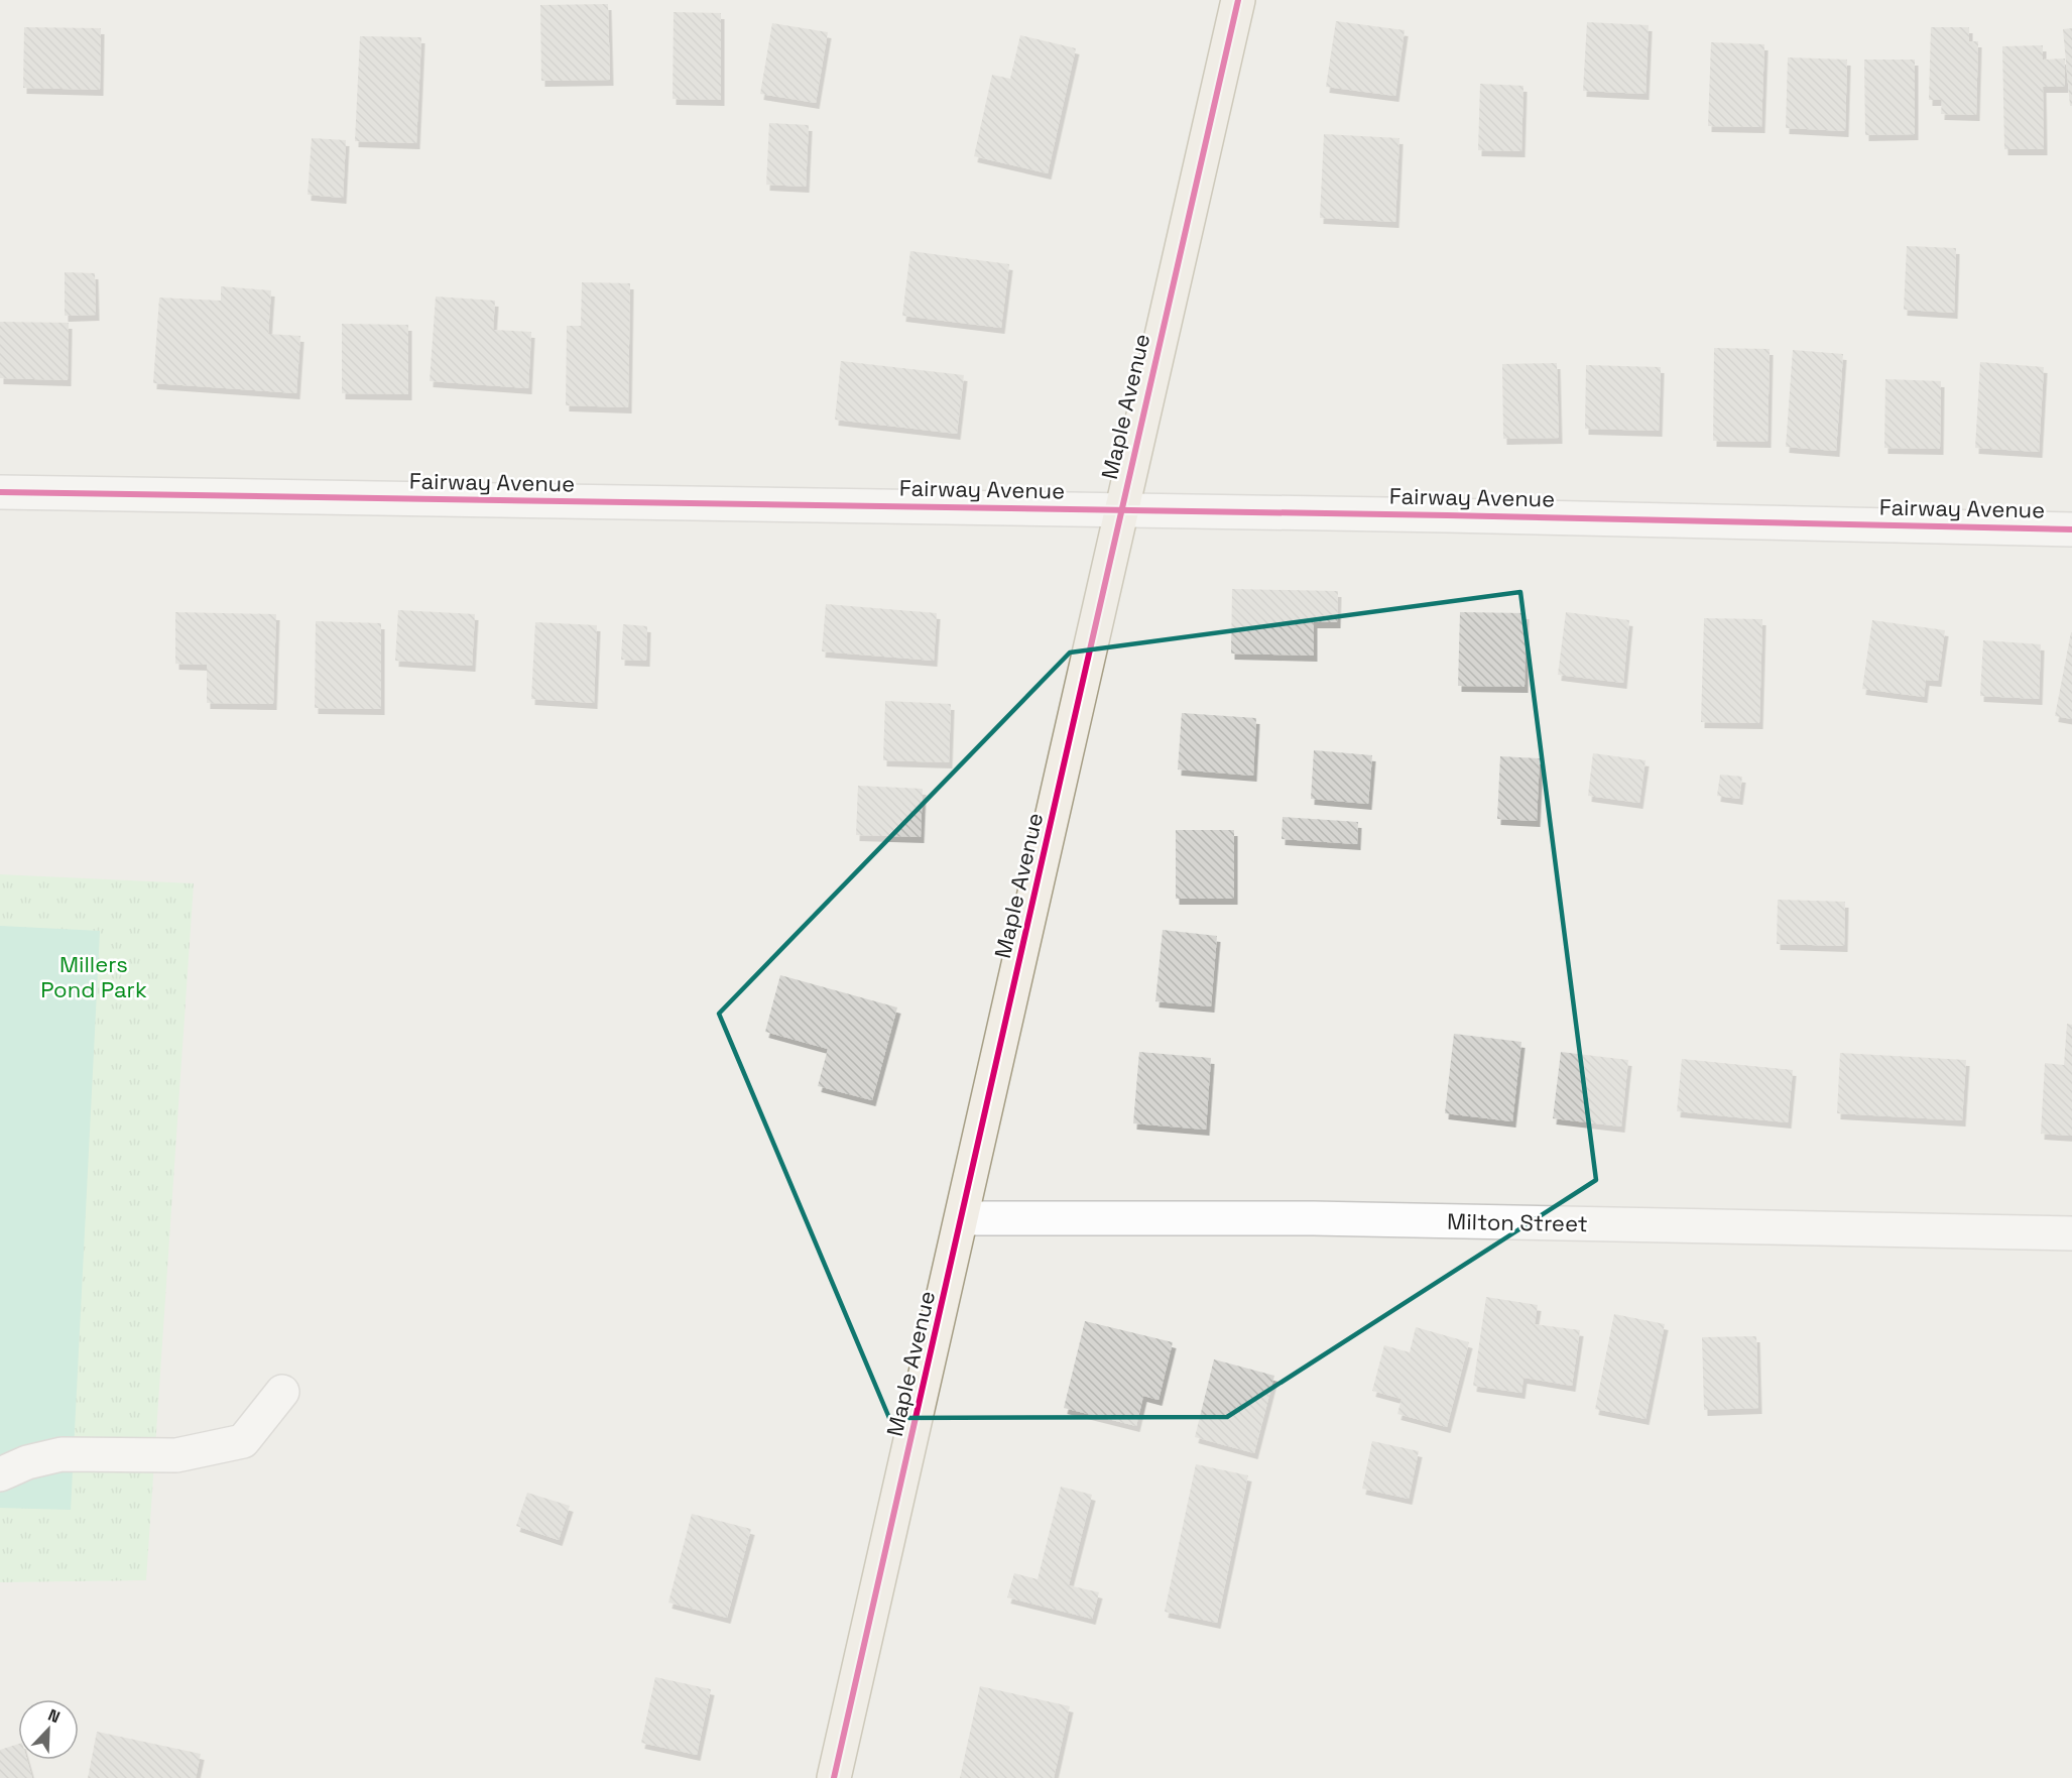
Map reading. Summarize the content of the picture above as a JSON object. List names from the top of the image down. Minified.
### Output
{"streets":{"main road":["Maple Avenue"],"street":["Fairway Avenue","Milton Street"]},"crossings":[["Maple Avenue","Fairway Avenue"],["Maple Avenue","Milton Street"]],"parks":["Millers Pond Park"],"north":"top right"}
